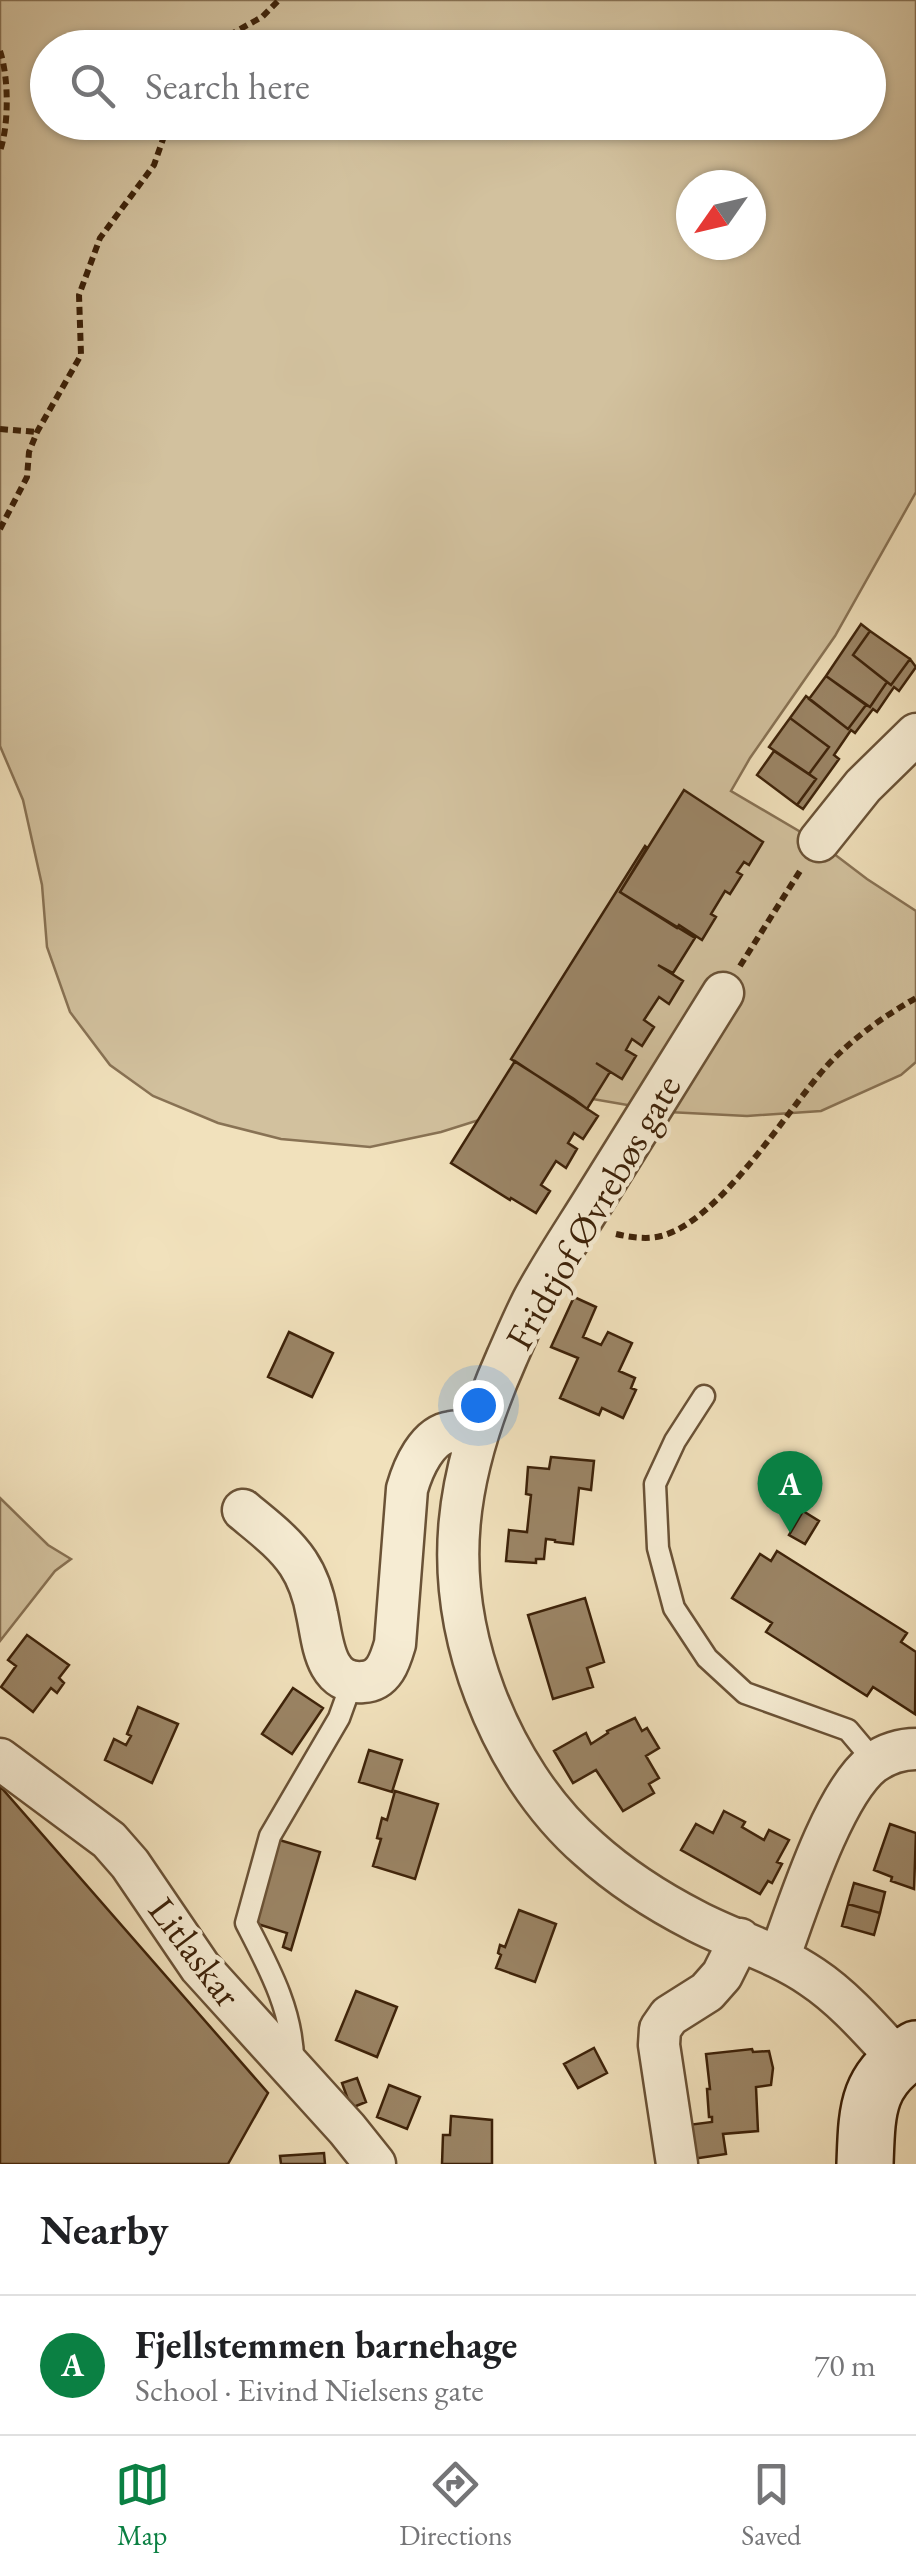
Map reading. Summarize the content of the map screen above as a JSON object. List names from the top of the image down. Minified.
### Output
{"streets":{"street":["Fridtjof Øvrebøs gate","Litlaskar"]},"north":"bottom left","page":{"search":"Search here","pins":"A","heading":"Nearby","list":[{"mark":"A","name":"Fjellstemmen barnehage","note":"School · Eivind Nielsens gate","value":"70 m"}],"nav":["Map","Directions","Saved"]}}
